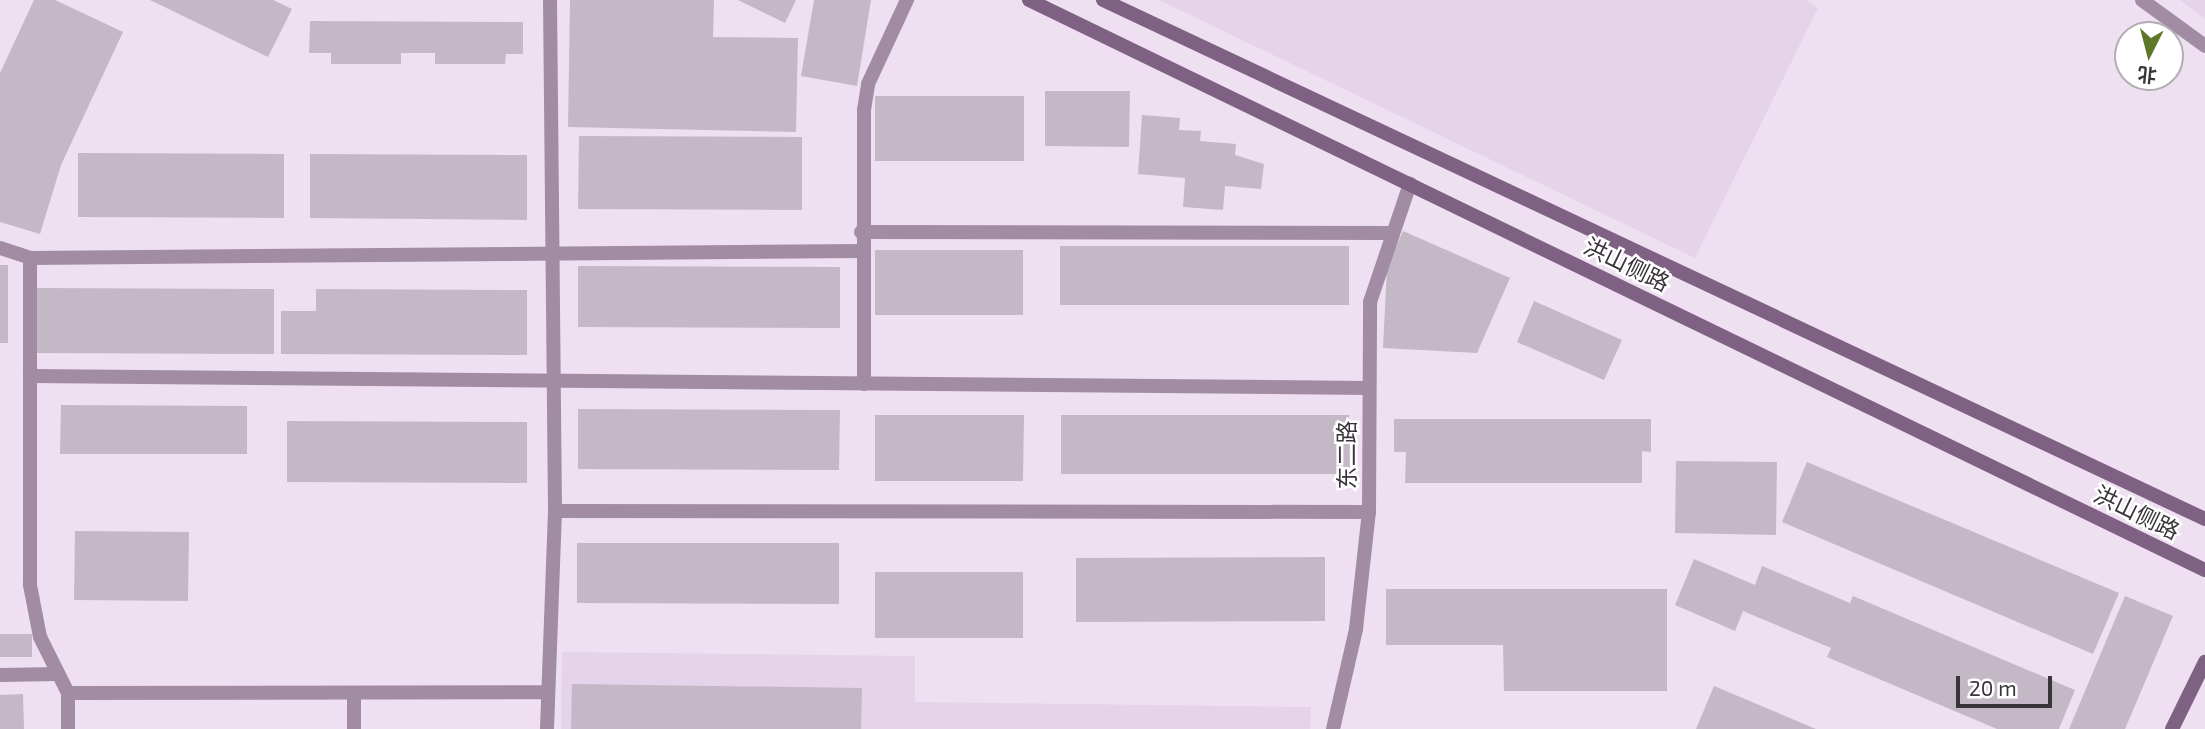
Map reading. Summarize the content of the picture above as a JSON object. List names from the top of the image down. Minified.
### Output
{"streets":{"main road":["洪山侧路"],"street":["东二路"]},"crossings":[["洪山侧路","东二路"]],"scale_bar":"20 m","north":"bottom"}
